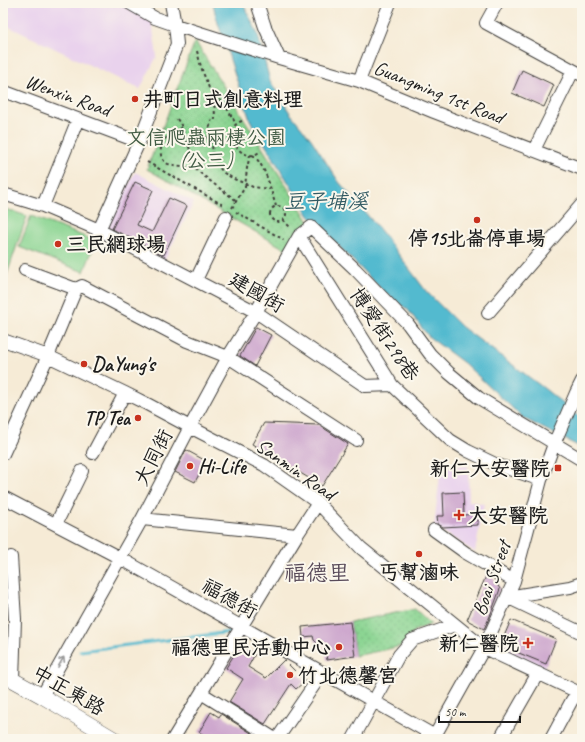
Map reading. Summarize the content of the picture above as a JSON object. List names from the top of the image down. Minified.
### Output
{"streets":{"main road":["中正東路"],"street":["Guangming 1st Road","Wenxin Road","建國街","博愛街298巷","大同街","Sanmin Road","Boai Street","福德街"]},"crossings":[["建國街","博愛街298巷"],["建國街","大同街"],["博愛街298巷","大同街"],["博愛街298巷","Boai Street"],["大同街","Sanmin Road"],["大同街","福德街"],["大同街","中正東路"],["Sanmin Road","Boai Street"],["Boai Street","福德街"]],"districts":["福德里"],"water":["豆子埔溪"],"parks":["文信爬蟲兩棲公園 (公三)"],"places":{"other":["井町日式創意料理","停15北崙停車場","三民網球場","DaYung's","TP Tea","Hi-Life","丐幫滷味","福德里民活動中心","竹北德馨宮"],"transit":["新仁大安醫院"],"health":["大安醫院","新仁醫院"]},"scale_bar":"50 m"}
